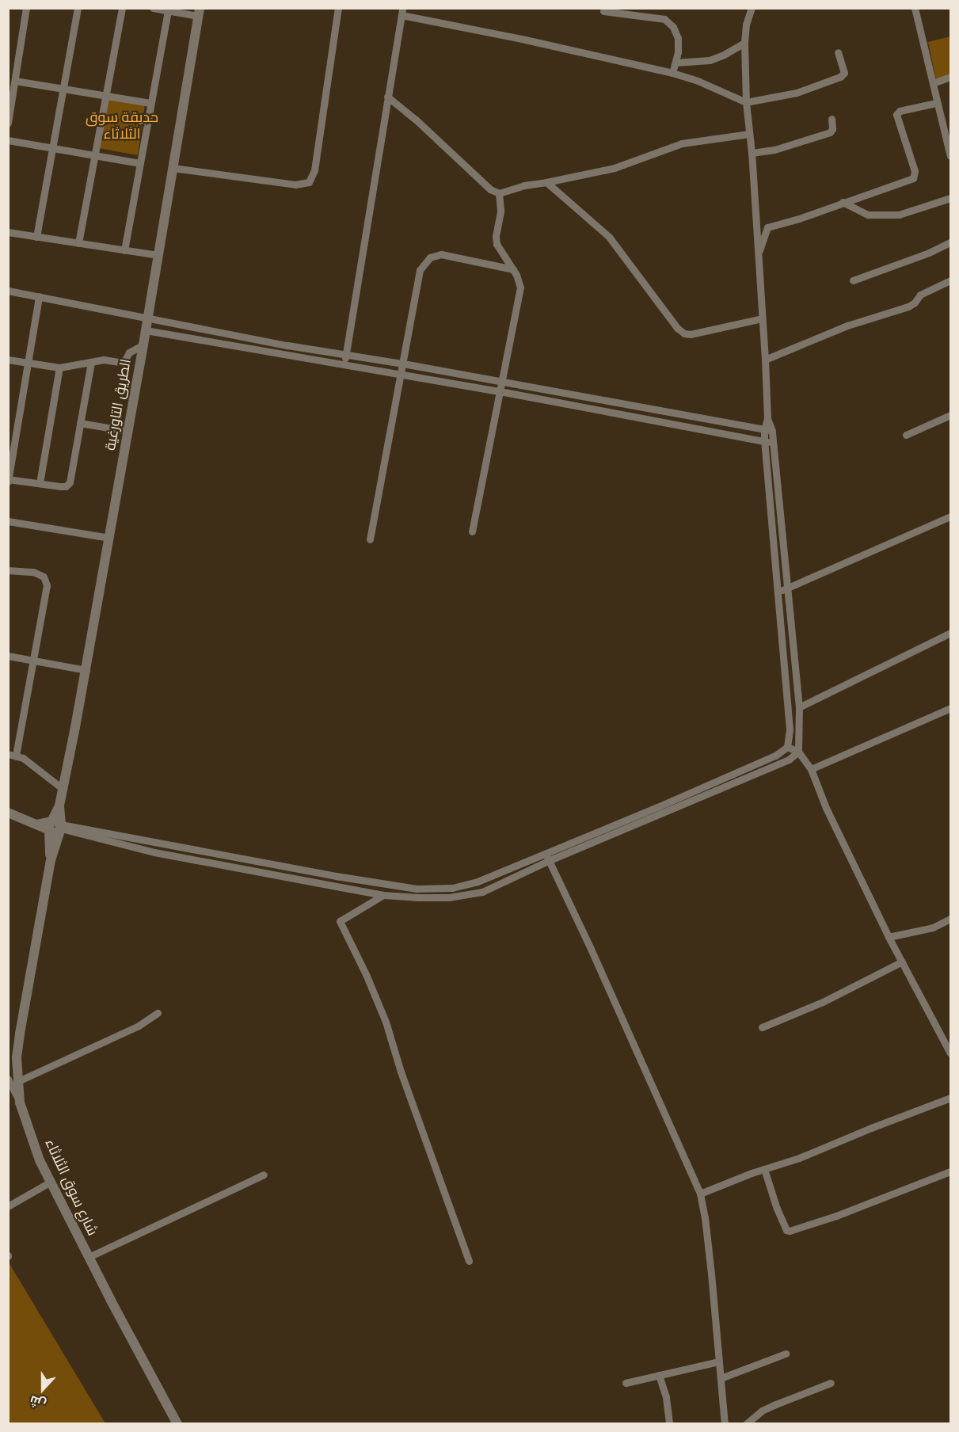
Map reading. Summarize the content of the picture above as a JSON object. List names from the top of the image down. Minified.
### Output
{"streets":{"street":["الطريق التاورغية","شارع سوق الثلاثاء"]},"crossings":[["الطريق التاورغية","شارع سوق الثلاثاء"]],"parks":["حديقة سوق الثلاثاء"],"north":"bottom"}
